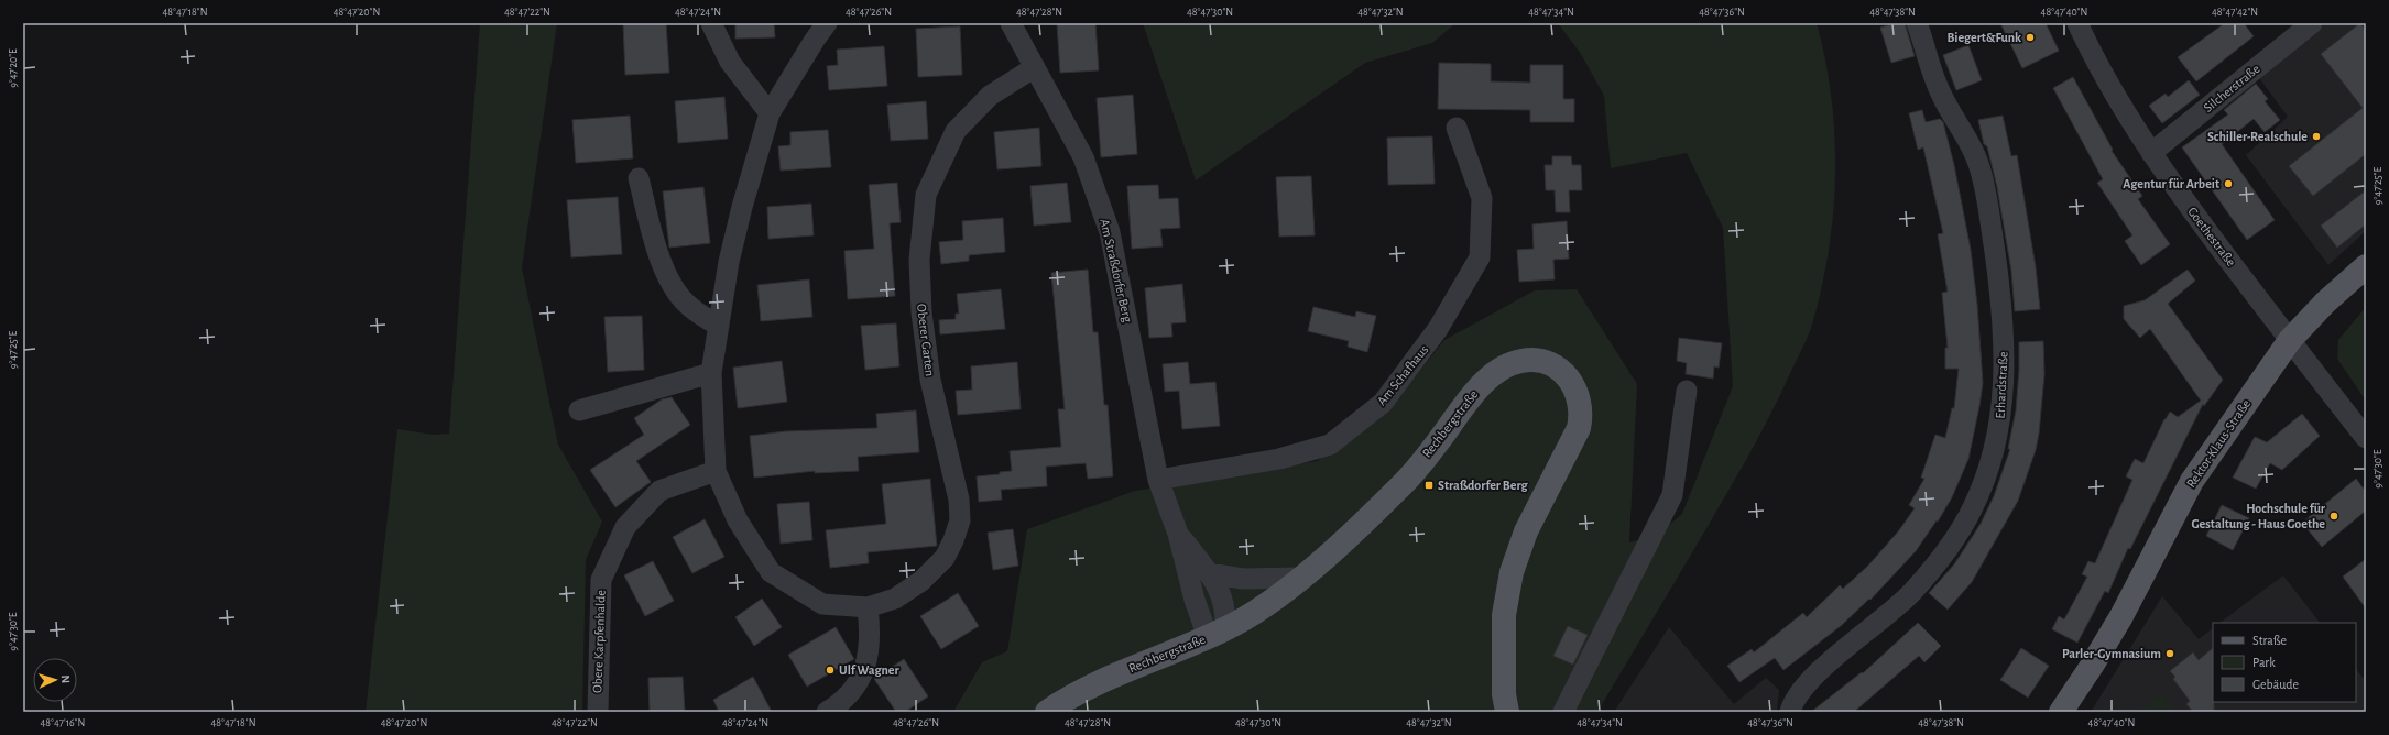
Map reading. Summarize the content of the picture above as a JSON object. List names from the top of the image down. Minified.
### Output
{"streets":{"main road":["Rechbergstraße","Rektor-Klaus-Straße"],"street":["Silcherstraße","Goethestraße","Am Straßdorfer Berg","Oberer Garten","Am Schafhaus","Erhardstraße","Obere Karpfenhalde"]},"crossings":[["Silcherstraße","Goethestraße"],["Goethestraße","Rektor-Klaus-Straße"],["Am Straßdorfer Berg","Oberer Garten"],["Am Straßdorfer Berg","Am Schafhaus"],["Am Straßdorfer Berg","Rechbergstraße"],["Oberer Garten","Obere Karpfenhalde"]],"places":{"other":["Biegert&Funk","Schiller-Realschule","Agentur für Arbeit","Hochschule für Gestaltung - Haus Goethe","Parler-Gymnasium","Ulf Wagner"],"transit":["Straßdorfer Berg"]},"legend":["Straße","Park","Gebäude"],"north":"right","coordinates":["48°47'18\"N","48°47'20\"N","48°47'22\"N","48°47'24\"N","48°47'26\"N","48°47'28\"N","48°47'30\"N","48°47'32\"N","48°47'34\"N","48°47'36\"N","48°47'38\"N","48°47'40\"N","48°47'42\"N","9°47'20\"E","9°47'25\"E","9°47'30\"E","48°47'16\"N"]}
